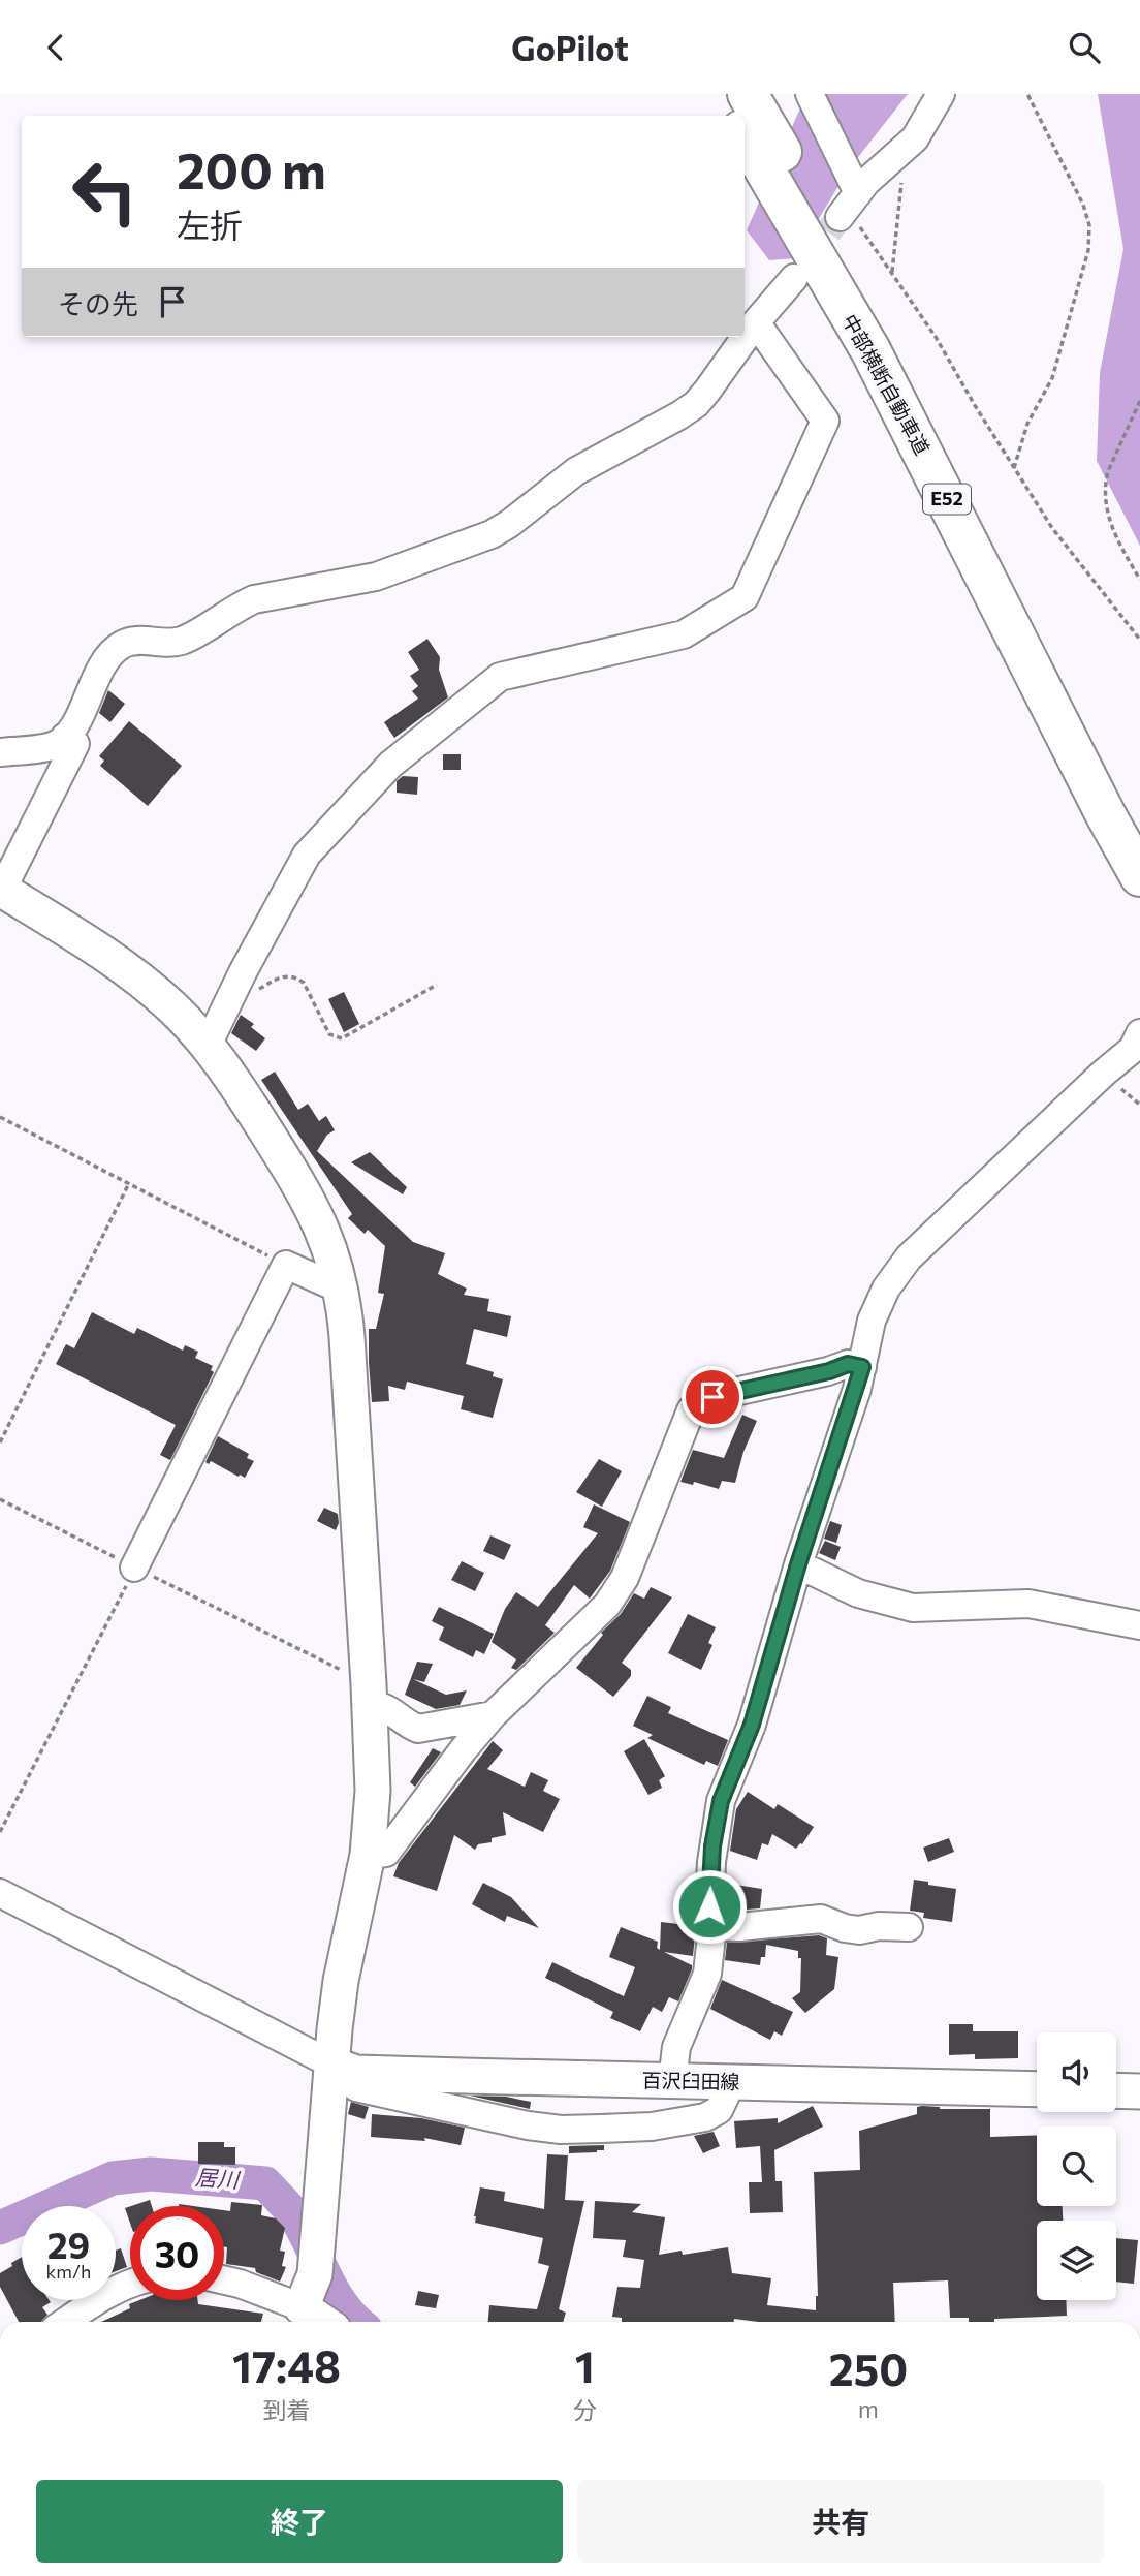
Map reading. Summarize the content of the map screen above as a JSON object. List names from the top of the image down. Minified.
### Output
{"streets":{"highway":["中部横断自動車道","E52"],"main road":["百沢臼田線"]},"water":["居川"],"page":{"header":"GoPilot","turn":["200 m","左折"],"then":"その先","speed":"29 km/h","limit":"30","eta":["17:48","到着","1","分","250","m"],"buttons":["終了","共有"]}}
